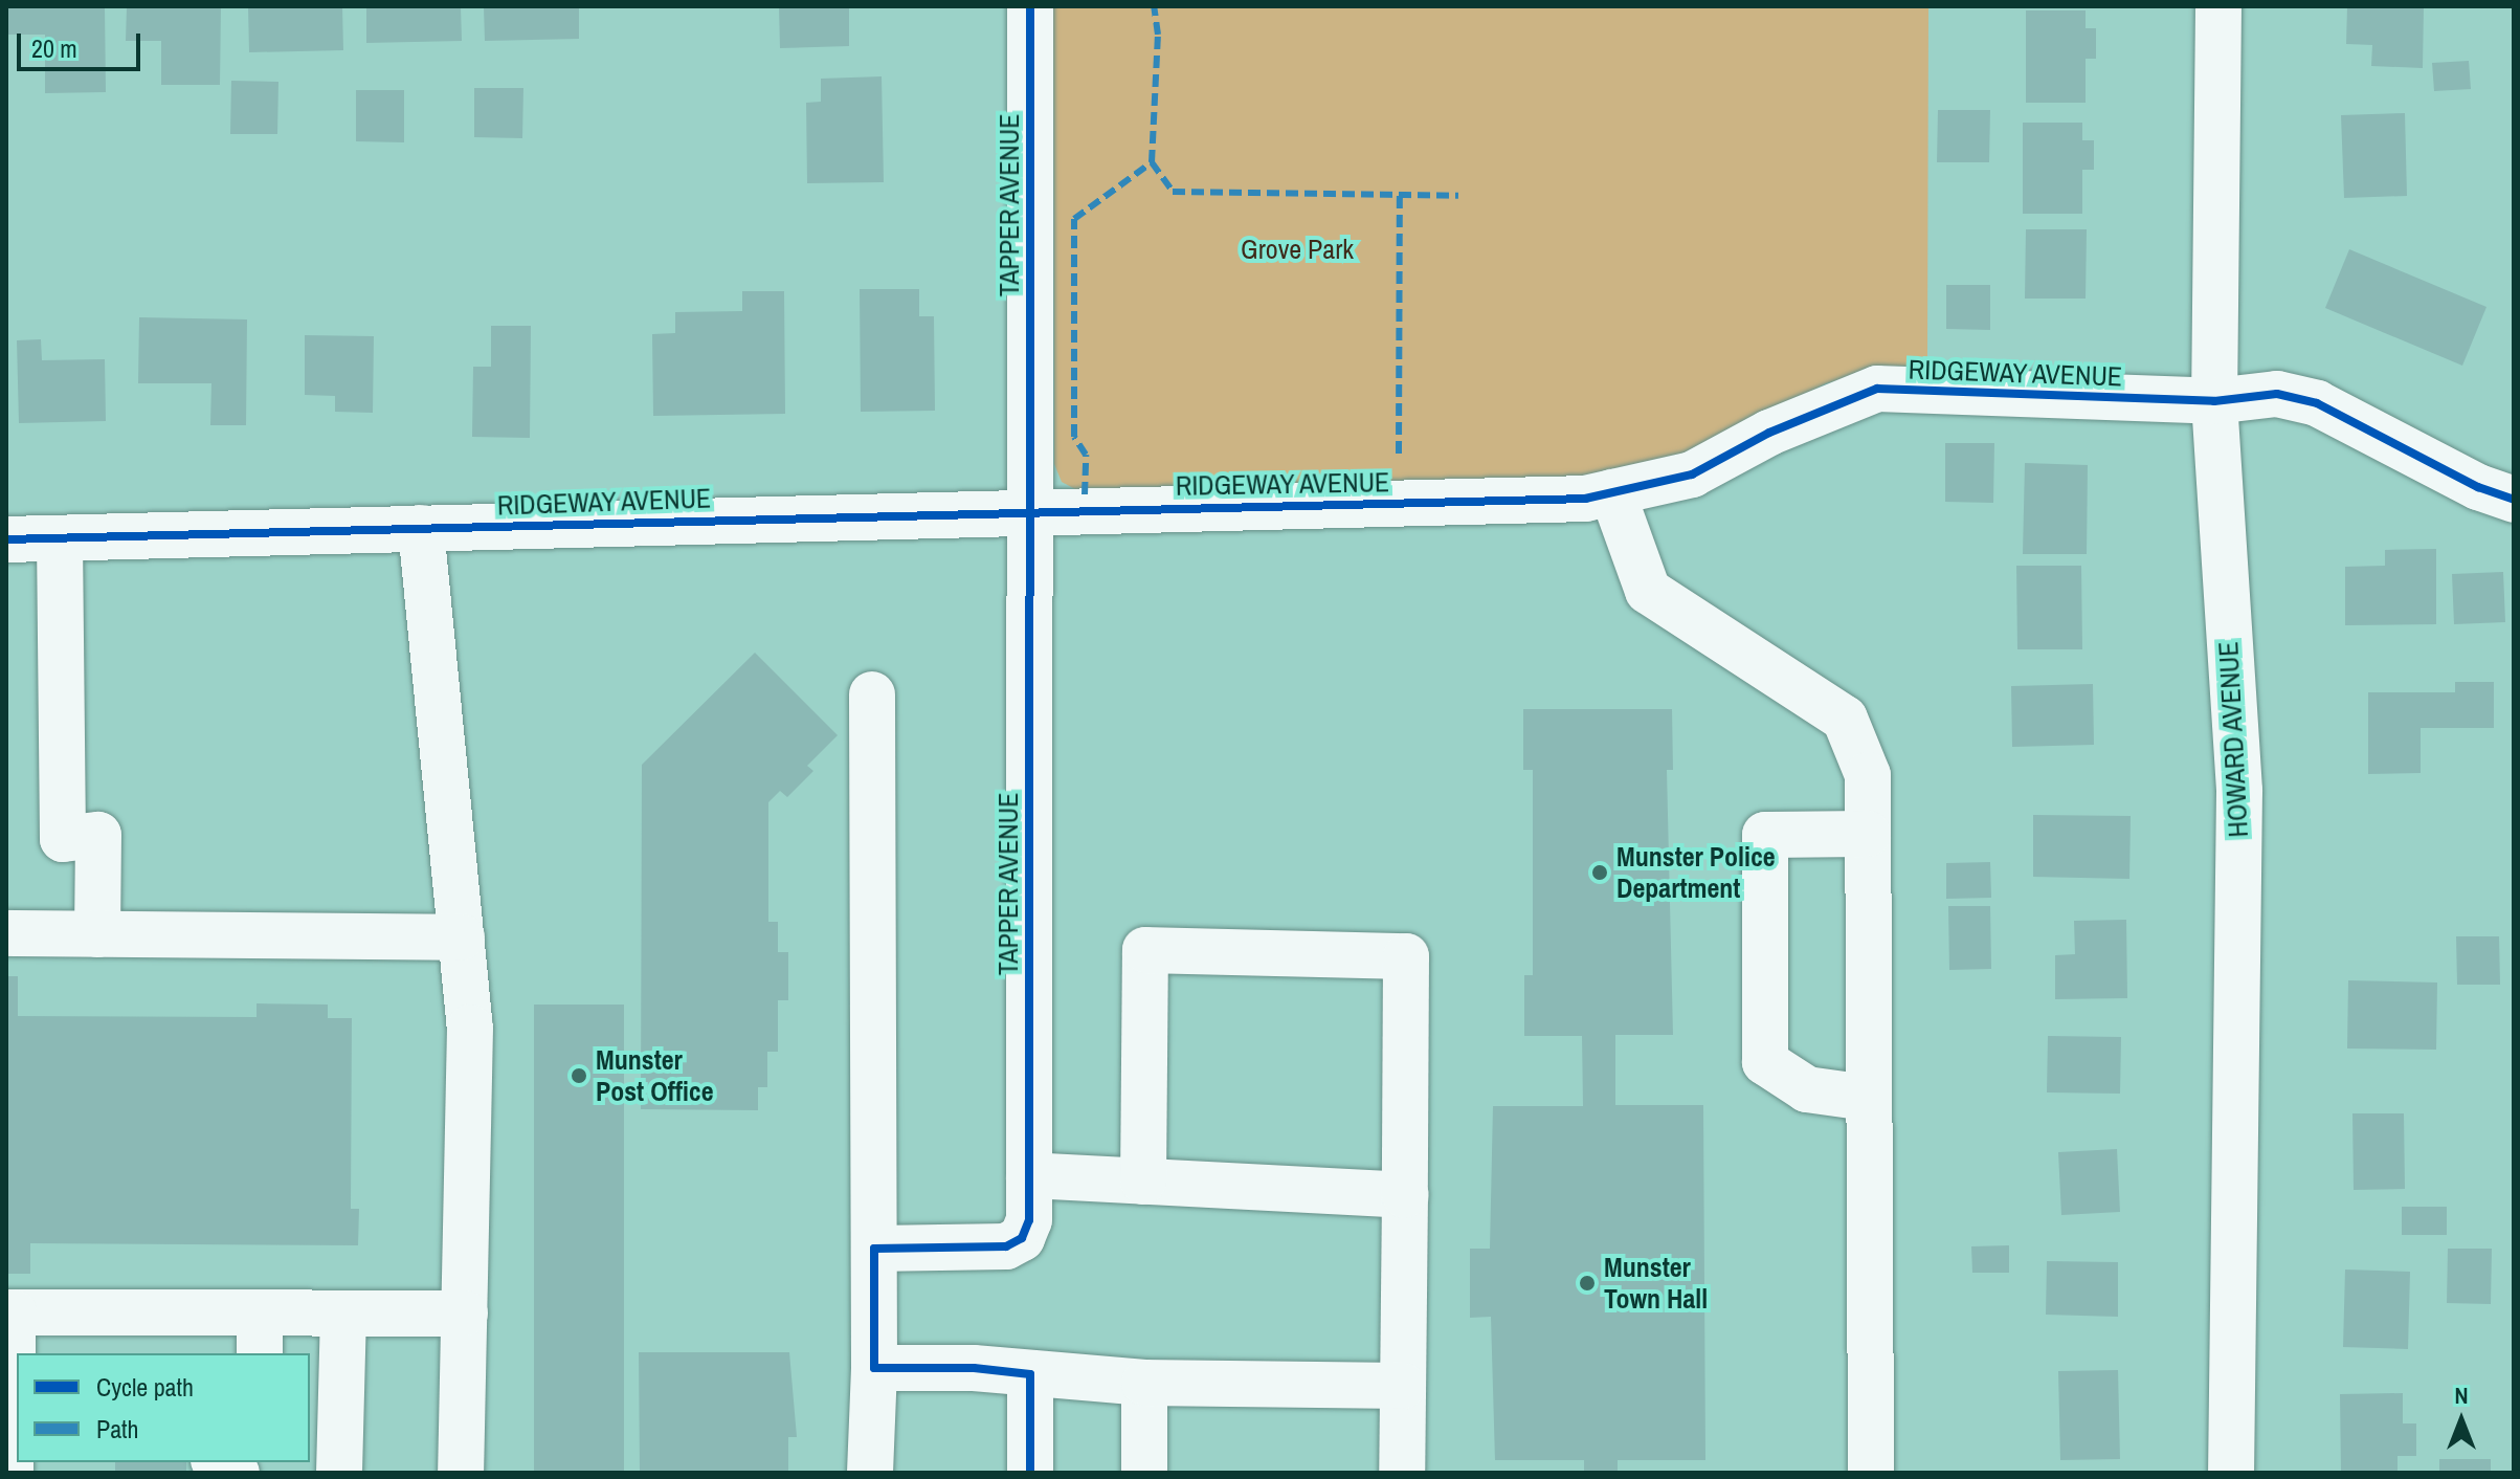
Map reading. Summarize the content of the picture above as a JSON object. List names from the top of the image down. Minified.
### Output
{"streets":{"street":["TAPPER AVENUE","RIDGEWAY AVENUE","HOWARD AVENUE"]},"crossings":[["TAPPER AVENUE","RIDGEWAY AVENUE"],["RIDGEWAY AVENUE","HOWARD AVENUE"]],"parks":["Grove Park"],"places":["Munster Police Department","Munster Post Office","Munster Town Hall"],"legend":["Cycle path","Path"],"scale_bar":"20 m","north":"top"}
